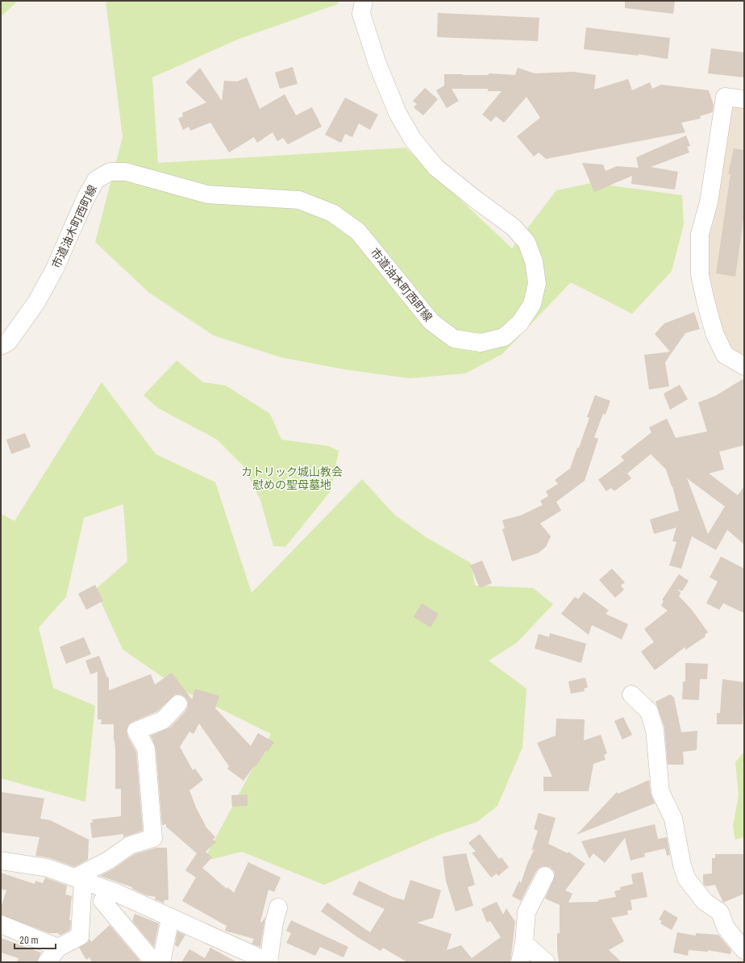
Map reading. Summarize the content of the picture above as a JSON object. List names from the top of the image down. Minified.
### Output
{"streets":{"street":["市道油木町西町線"]},"parks":["カトリック城山教会 慰めの聖母墓地"],"scale_bar":"20 m"}
